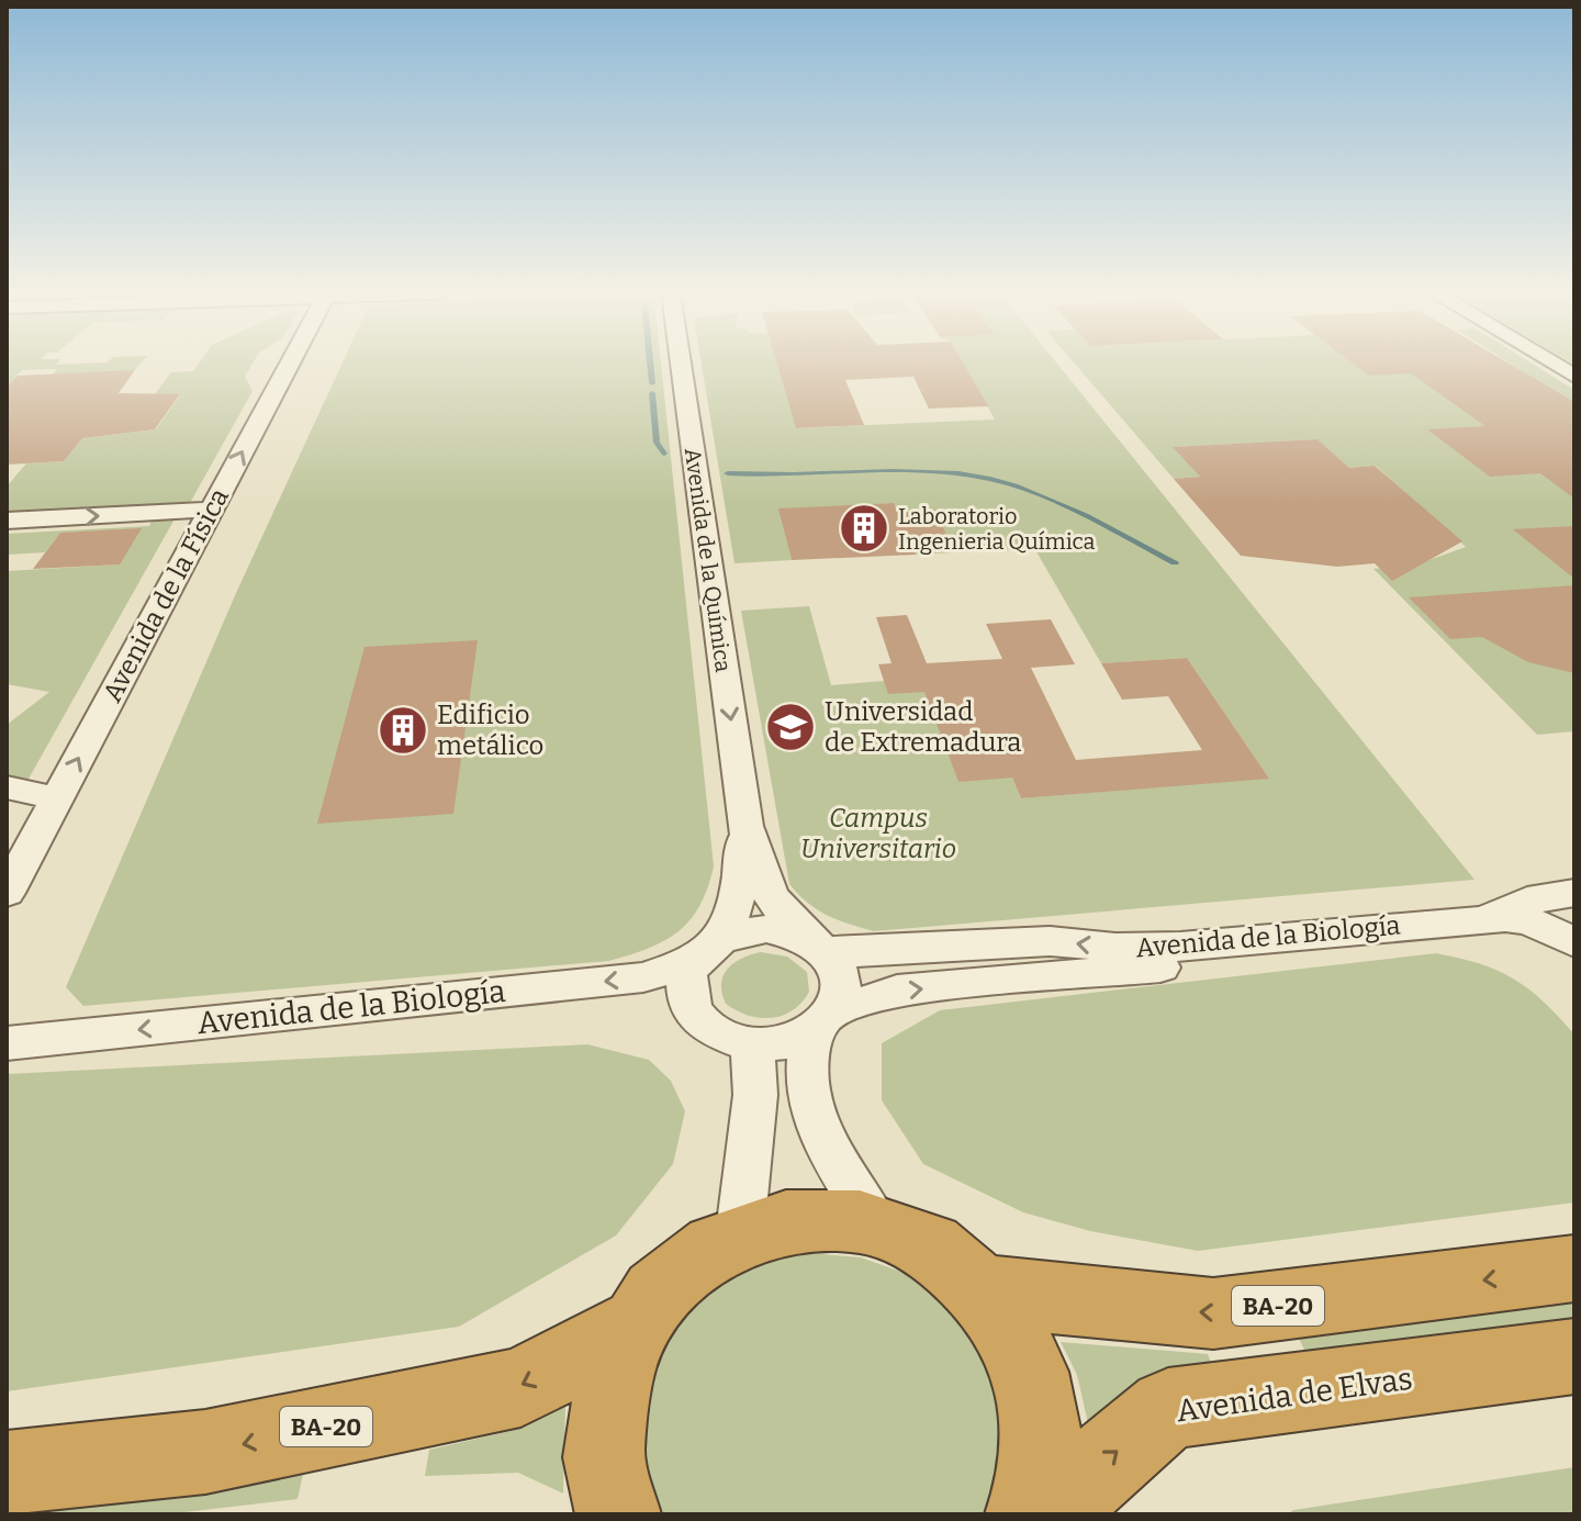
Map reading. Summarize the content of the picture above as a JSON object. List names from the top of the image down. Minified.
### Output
{"streets":{"highway":["BA-20","Avenida de Elvas"],"street":["Avenida de la Química","Avenida de la Física","Avenida de la Biología"]},"crossings":[["Avenida de la Química","Avenida de la Biología"]],"one_way":["Avenida de la Química","Avenida de la Física"],"parks":["Campus Universitario"],"places":{"building":["Laboratorio Ingenieria Química","Edificio metálico"],"school or university":["Universidad de Extremadura"]}}
